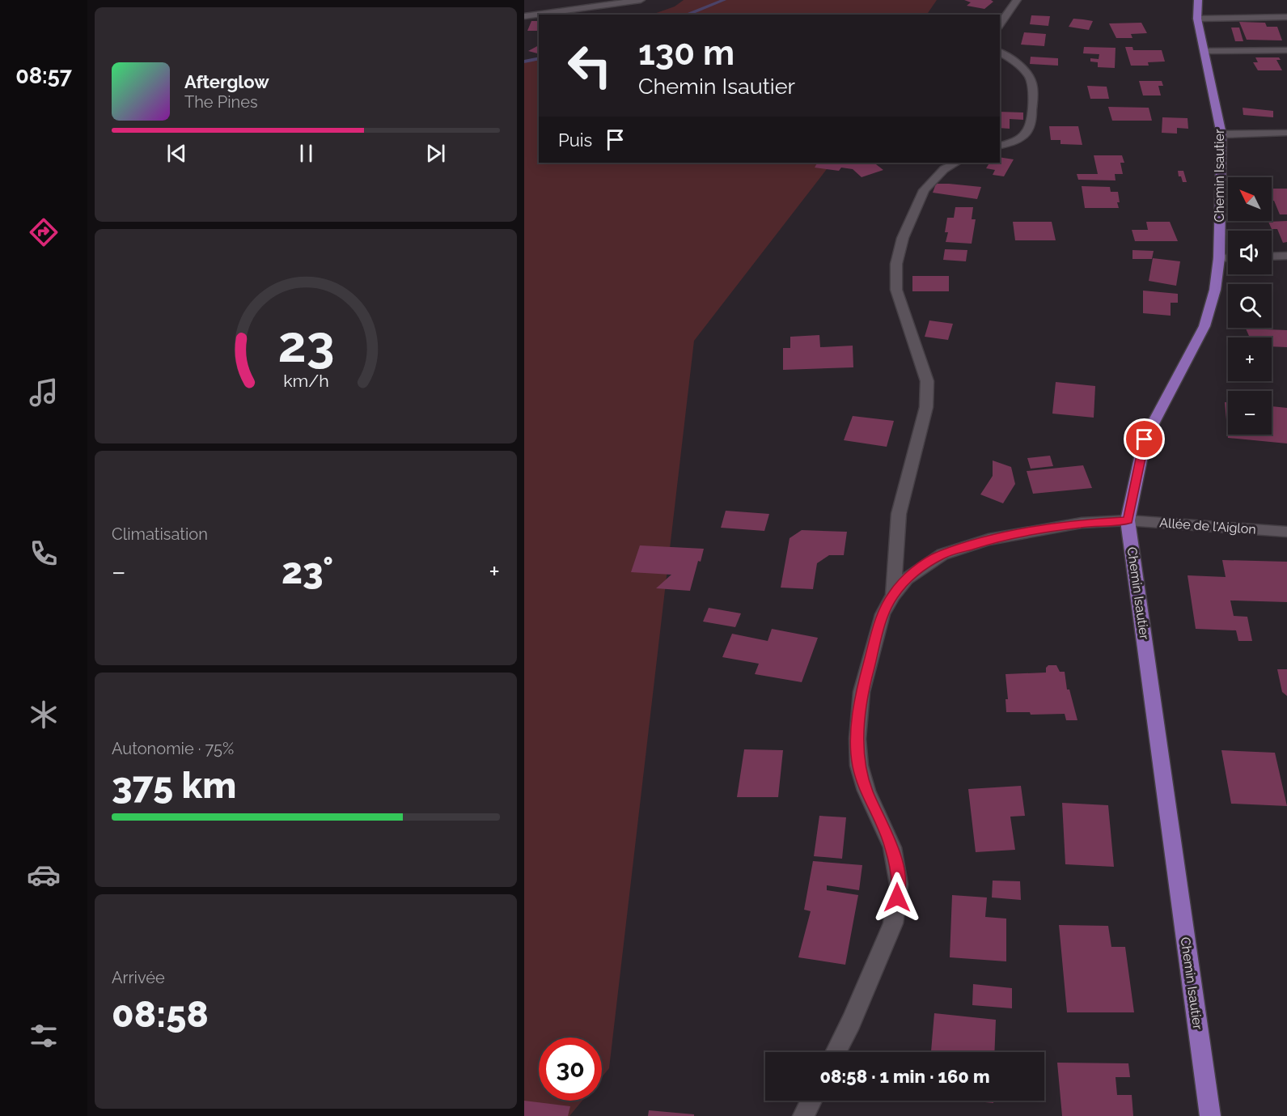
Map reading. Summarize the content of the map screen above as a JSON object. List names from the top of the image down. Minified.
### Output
{"streets":{"main road":["Chemin Isautier"],"street":["Allée de l'Aiglon"]},"crossings":[["Chemin Isautier","Allée de l'Aiglon"]],"north":"top left","page":{"tabs":"08:57","turn":["130 m","Chemin Isautier"],"song":["Afterglow","The Pines"],"then":"Puis","map_buttons":["+","−"],"tile":["Climatisation",["Autonomie · 75%","375 km"],["Arrivée","08:58"]],"heat":["−","23°","+"],"limit":"30","trip":"08:58 · 1 min · 160 m","gauge":["23","km/h"]}}
